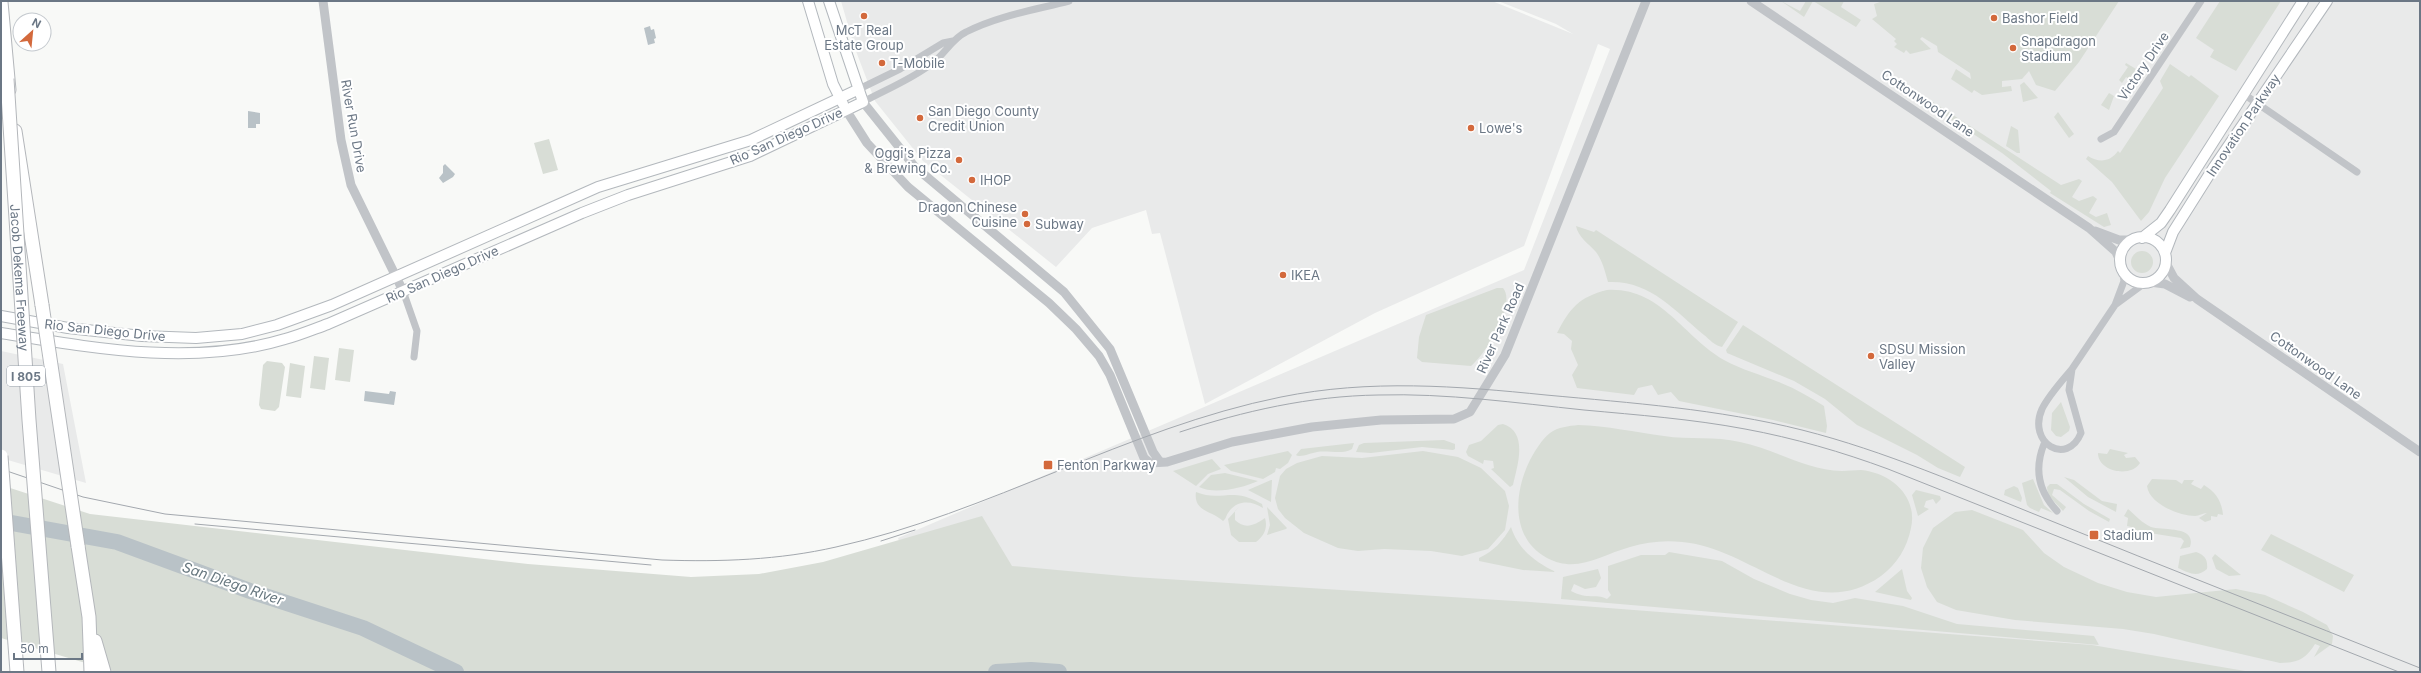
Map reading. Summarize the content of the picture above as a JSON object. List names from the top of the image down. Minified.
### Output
{"streets":{"highway":["Jacob Dekema Freeway","I 805"],"main road":["Innovation Parkway","Rio San Diego Drive"],"street":["Victory Drive","Cottonwood Lane","River Run Drive","River Park Road"]},"crossings":[["Cottonwood Lane","Innovation Parkway"],["River Run Drive","Rio San Diego Drive"]],"water":["San Diego River"],"places":{"other":["McT Real Estate Group","Bashor Field","Snapdragon Stadium","T-Mobile","San Diego County Credit Union","Lowe's","Oggi's Pizza & Brewing Co.","IHOP","Dragon Chinese Cuisine","Subway","IKEA","SDSU Mission Valley"],"transit":["Fenton Parkway","Stadium"]},"scale_bar":"50 m","north":"top right"}
